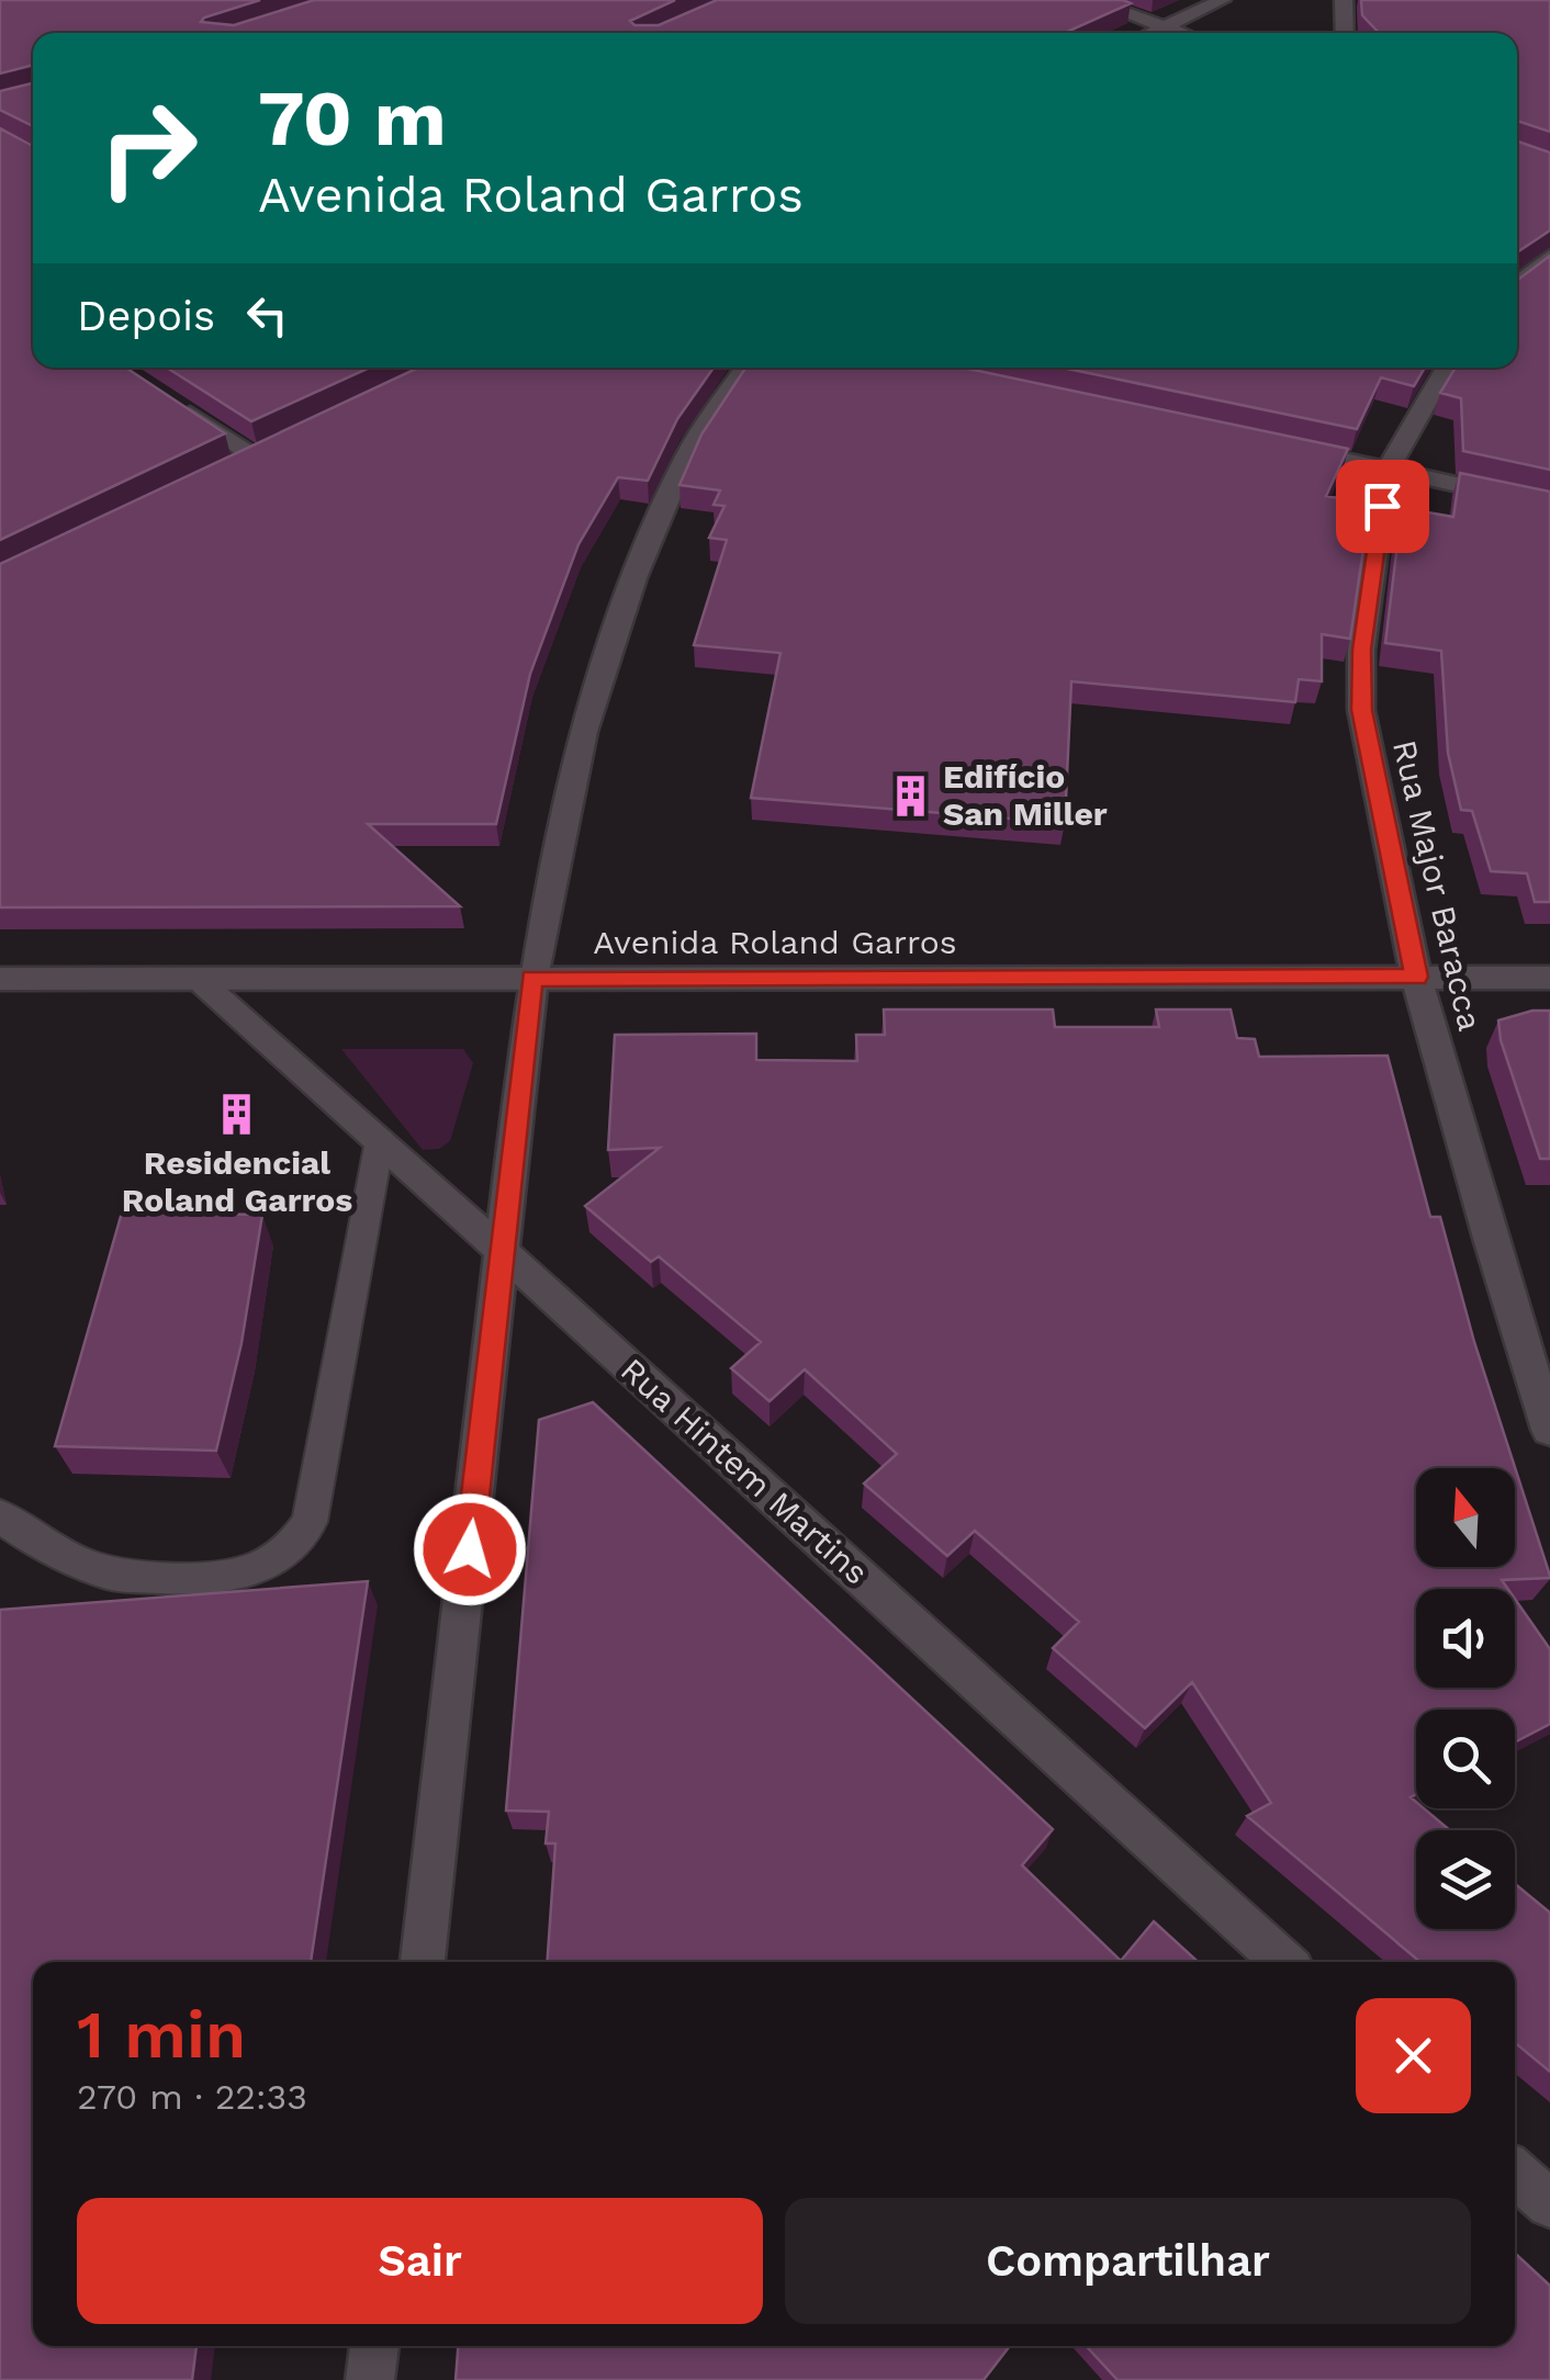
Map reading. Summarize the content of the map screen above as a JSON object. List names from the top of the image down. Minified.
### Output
{"streets":{"street":["Rua Major Baracca","Avenida Roland Garros","Rua Hintem Martins"]},"crossings":[["Rua Major Baracca","Avenida Roland Garros"],["Avenida Roland Garros","Rua Hintem Martins"]],"places":{"building":["Edifício San Miller","Residencial Roland Garros"]},"north":"top","page":{"turn":["70 m","Avenida Roland Garros"],"then":"Depois","heading":["1 min","270 m · 22:33"],"buttons":["Sair","Compartilhar"]}}
